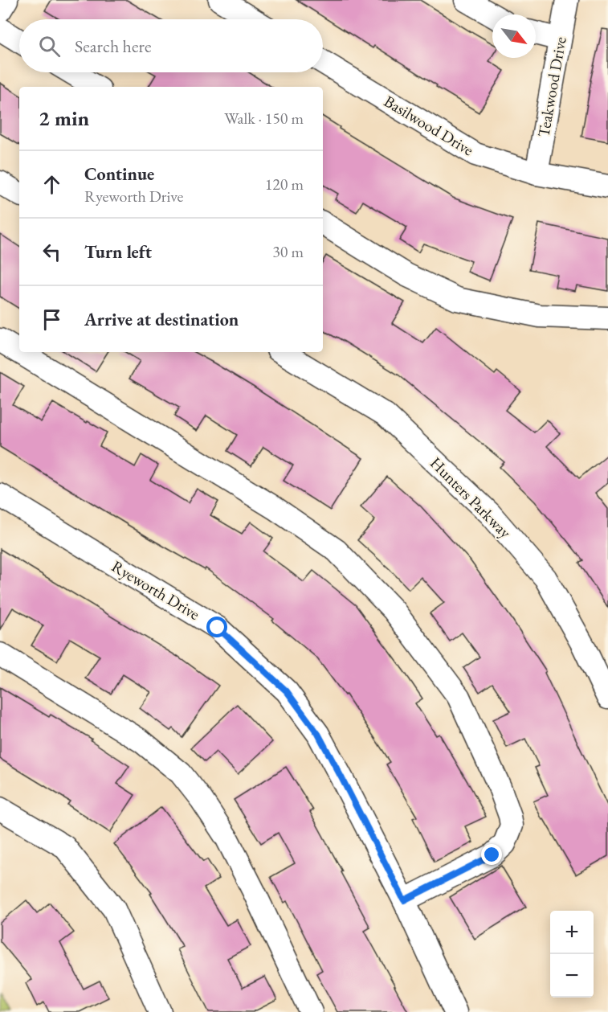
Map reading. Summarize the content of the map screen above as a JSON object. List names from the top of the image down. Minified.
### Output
{"streets":{"street":["Teakwood Drive","Basilwood Drive","Hunters Parkway","Ryeworth Drive"]},"crossings":[["Teakwood Drive","Basilwood Drive"]],"north":"bottom right","page":{"search":"Search here","heading":["2 min","Walk · 150 m"],"list":[["Continue","Ryeworth Drive","120 m"],["Turn left","30 m"],"Arrive at destination"],"map_buttons":["+","−"]}}
